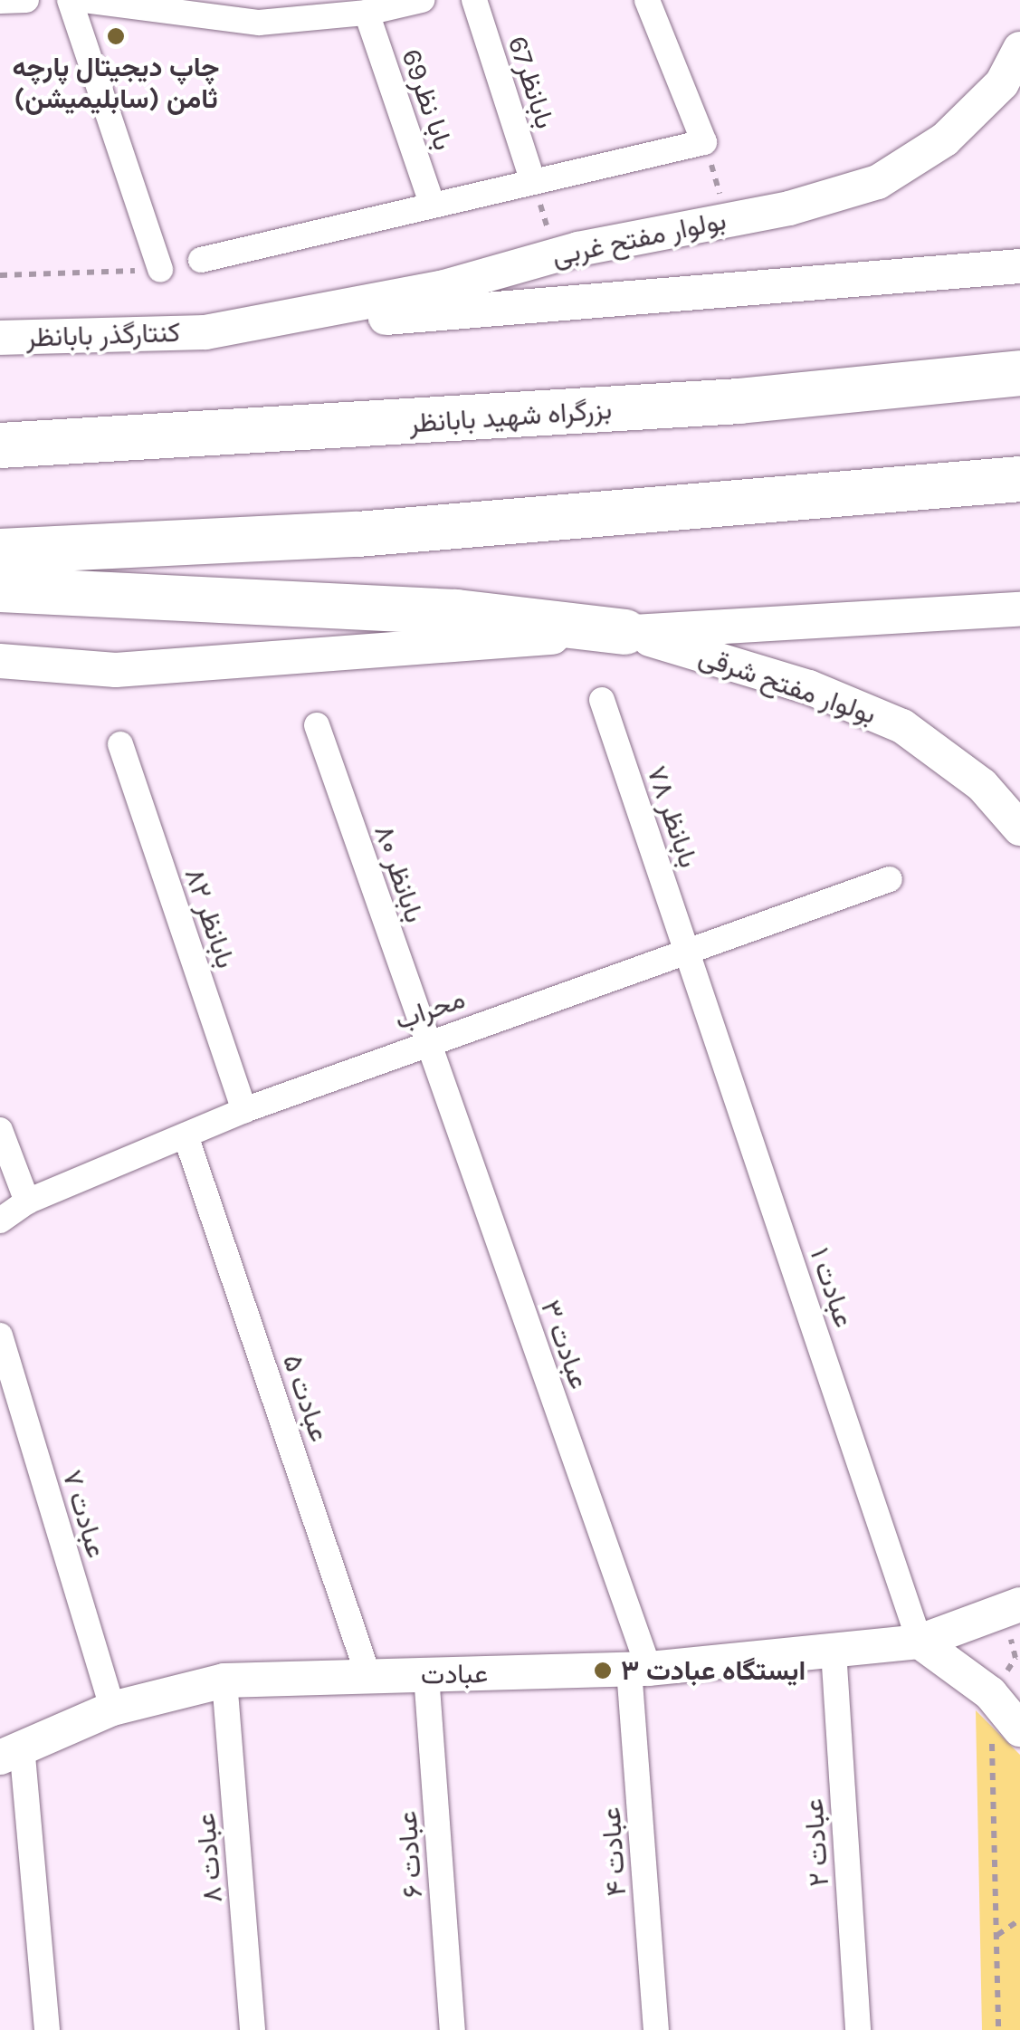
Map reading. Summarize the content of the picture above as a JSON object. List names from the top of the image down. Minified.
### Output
{"streets":{"highway":["بزرگراه شهید بابانظر"],"main road":["بولوار مفتح غربی","کنتارگذر بابانظر","بولوار مفتح شرقی","عبادت"],"street":["بابانظر67","بابا نظر69","بابانظر ۷۸","بابانظر ۸۰","بابانظر ۸۲","محراب","عبادت ۱","عبادت ۳","عبادت ۵","عبادت ۷","عبادت ۲","عبادت ۴","عبادت ۶","عبادت ۸"]},"crossings":[["بولوار مفتح غربی","کنتارگذر بابانظر"],["بابانظر ۷۸","محراب"],["بابانظر ۷۸","عبادت ۱"],["بابانظر ۸۰","محراب"],["بابانظر ۸۰","عبادت ۳"],["بابانظر ۸۲","محراب"],["محراب","عبادت ۱"],["محراب","عبادت ۳"],["محراب","عبادت ۵"],["عبادت ۱","عبادت"],["عبادت ۳","عبادت"],["عبادت ۳","عبادت ۴"],["عبادت ۵","عبادت"],["عبادت ۷","عبادت"],["عبادت","عبادت ۲"],["عبادت","عبادت ۴"],["عبادت","عبادت ۶"],["عبادت","عبادت ۸"]],"places":["چاپ دیجیتال پارچه ثامن (سابلیمیشن)","ایستگاه عبادت ۳"]}
